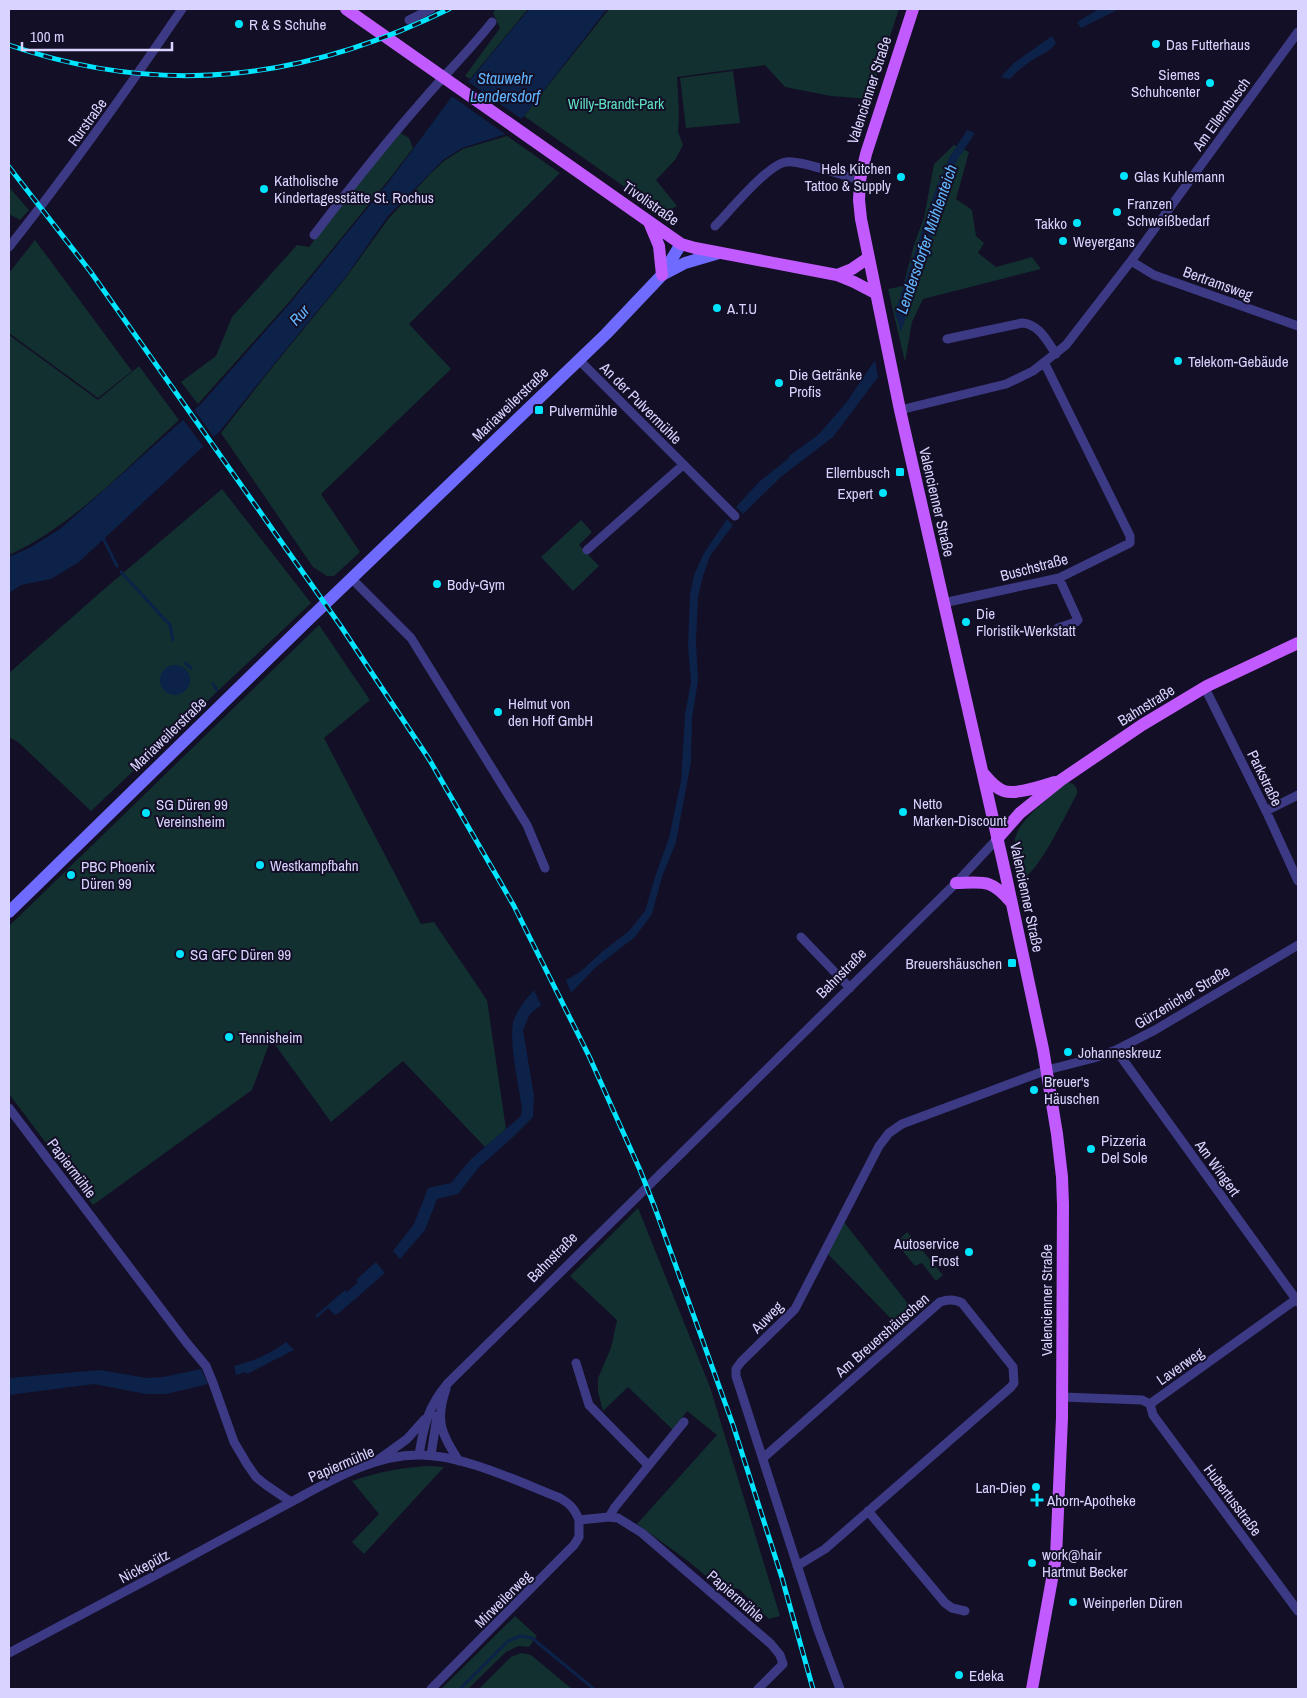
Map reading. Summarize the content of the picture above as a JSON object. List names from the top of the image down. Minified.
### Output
{"streets":{"main road":["Valencienner Straße","Tivolistraße","Mariaweilerstraße","Bahnstraße"],"street":["Am Ellernbusch","Rurstraße","Bertramsweg","An der Pulvermühle","Buschstraße","Parkstraße","Gürzenicher Straße","Papiermühle","Am Wingert","Auweg","Am Breuershäuschen","Laverweg","Hubertusstraße","Nickepütz","Mirweilerweg"]},"crossings":[["Valencienner Straße","Am Ellernbusch"],["Valencienner Straße","Tivolistraße"],["Valencienner Straße","Buschstraße"],["Valencienner Straße","Bahnstraße"],["Valencienner Straße","Gürzenicher Straße"],["Valencienner Straße","Auweg"],["Valencienner Straße","Laverweg"],["Am Ellernbusch","Bertramsweg"],["Am Ellernbusch","Buschstraße"],["Tivolistraße","Mariaweilerstraße"],["An der Pulvermühle","Mariaweilerstraße"],["Bahnstraße","Parkstraße"],["Bahnstraße","Papiermühle"],["Gürzenicher Straße","Am Wingert"],["Gürzenicher Straße","Auweg"],["Papiermühle","Nickepütz"],["Papiermühle","Mirweilerweg"],["Am Wingert","Laverweg"],["Auweg","Am Breuershäuschen"],["Laverweg","Hubertusstraße"]],"water":["Stauwehr Lendersdorf","Lendersdorfer Mühlenteich","Rur"],"parks":["Willy-Brandt-Park"],"places":{"other":["R & S Schuhe","Das Futterhaus","Siemes Schuhcenter","Glas Kuhlemann","Hels Kitchen Tattoo & Supply","Katholische Kindertagesstätte St. Rochus","Franzen Schweißbedarf","Takko","Weyergans","A.T.U","Telekom-Gebäude","Die Getränke Profis","Expert","Body-Gym","Die Floristik-Werkstatt","Helmut von den Hoff GmbH","Netto Marken-Discount","SG Düren 99 Vereinsheim","Westkampfbahn","PBC Phoenix Düren 99","SG GFC Düren 99","Tennisheim","Johanneskreuz","Breuer's Häuschen","Pizzeria Del Sole","Autoservice Frost","Lan-Diep","work@hair Hartmut Becker","Weinperlen Düren","Edeka"],"transit":["Pulvermühle","Ellernbusch","Breuershäuschen"],"health":["Ahorn-Apotheke"]},"scale_bar":"100 m"}
